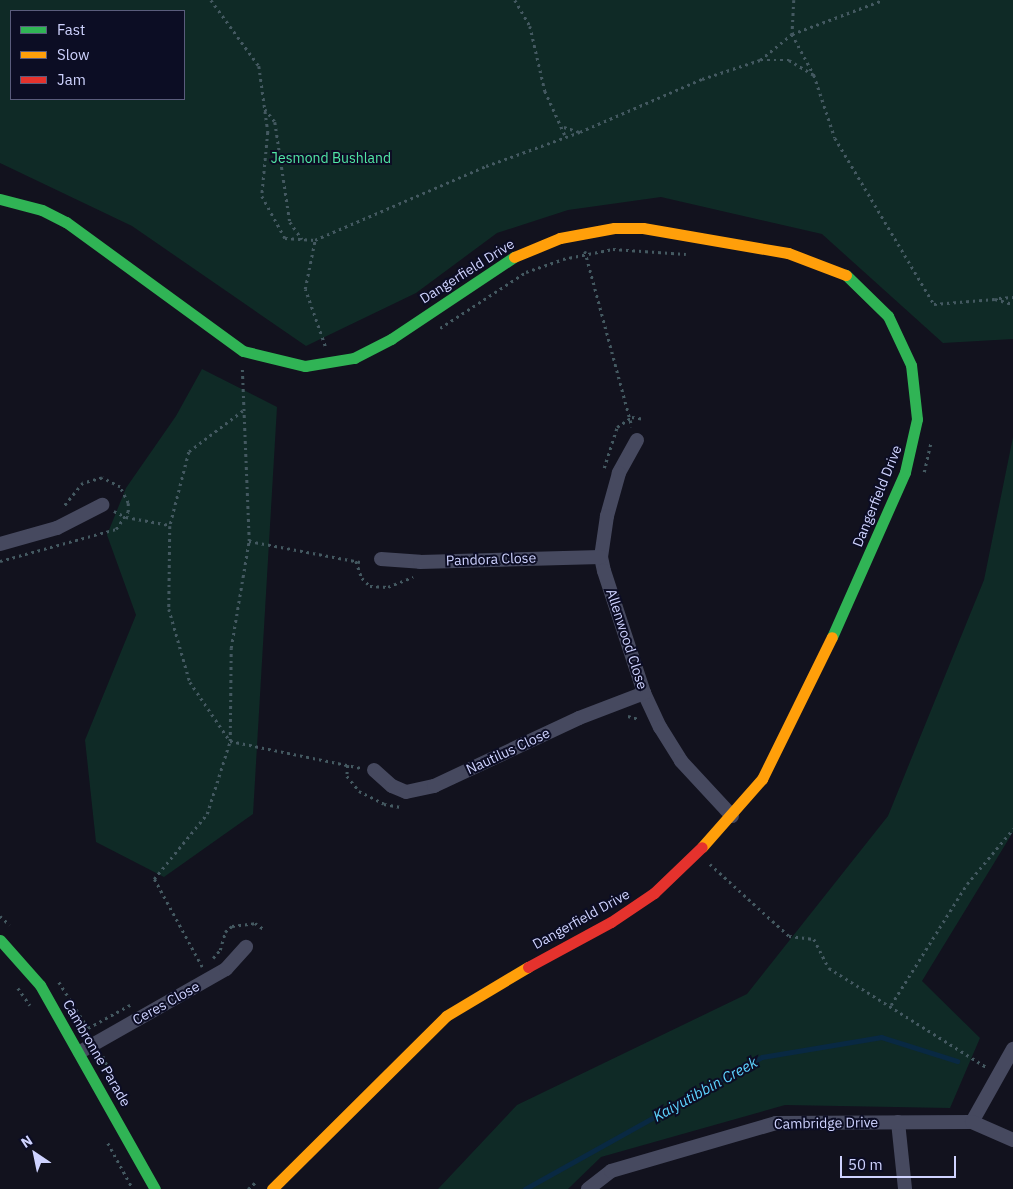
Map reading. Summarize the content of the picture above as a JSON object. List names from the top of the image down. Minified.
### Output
{"streets":{"street":["Dangerfield Drive","Pandora Close","Allenwood Close","Nautilus Close","Ceres Close","Cambronne Parade","Cambridge Drive"]},"crossings":[["Dangerfield Drive","Allenwood Close"],["Pandora Close","Allenwood Close"],["Allenwood Close","Nautilus Close"],["Ceres Close","Cambronne Parade"]],"water":["Kaiyutibbin Creek"],"parks":["Jesmond Bushland"],"legend":["Fast","Slow","Jam"],"scale_bar":"50 m","north":"top left"}
